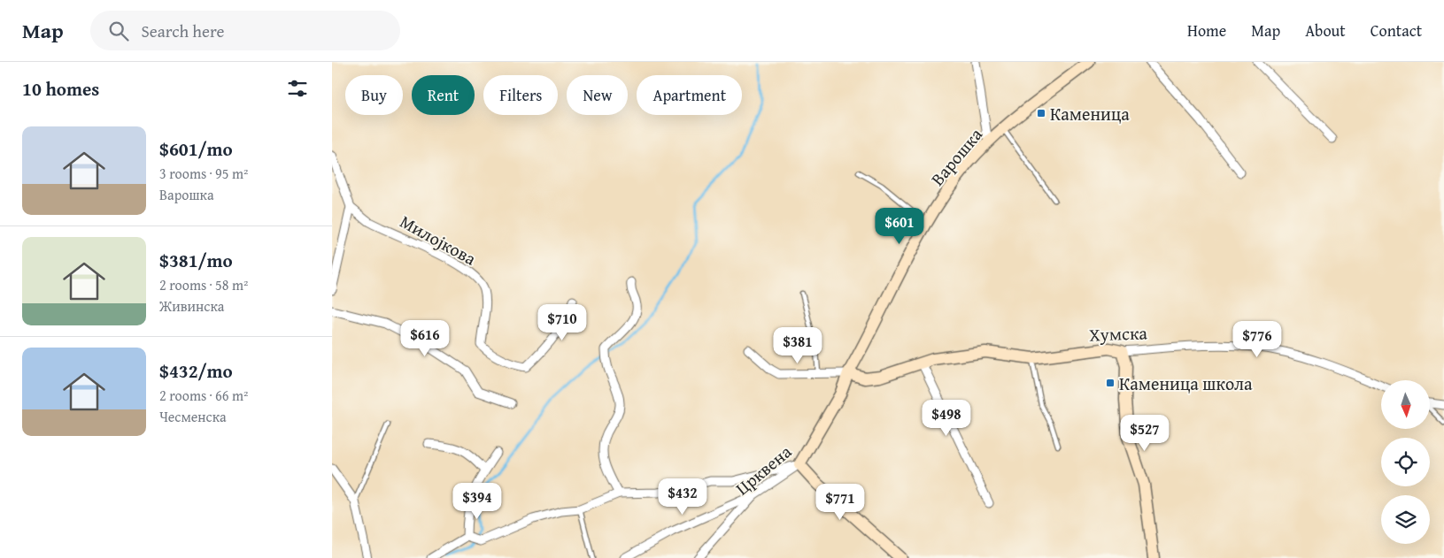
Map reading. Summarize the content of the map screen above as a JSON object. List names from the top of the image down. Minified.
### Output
{"streets":{"street":["Варошка","Милојкова","Хумска","Црквена"]},"crossings":[["Варошка","Хумска"],["Варошка","Црквена"],["Хумска","Црквена"]],"places":{"transit":["Каменица","Каменица школа"]},"north":"bottom","page":{"header":"Map","search":"Search here","nav":["Home","Map","About","Contact"],"heading":"10 homes","chip":["Buy","Rent","Filters","New","Apartment"],"list":[{"name":"$601/mo","note":"3 rooms · 95 m² · Варошка"},{"name":"$381/mo","note":"2 rooms · 58 m² · Живинска"},{"name":"$432/mo","note":"2 rooms · 66 m² · Чесменска"}],"price":["$601","$710","$616","$776","$381","$498","$527","$432","$394","$771"]}}
